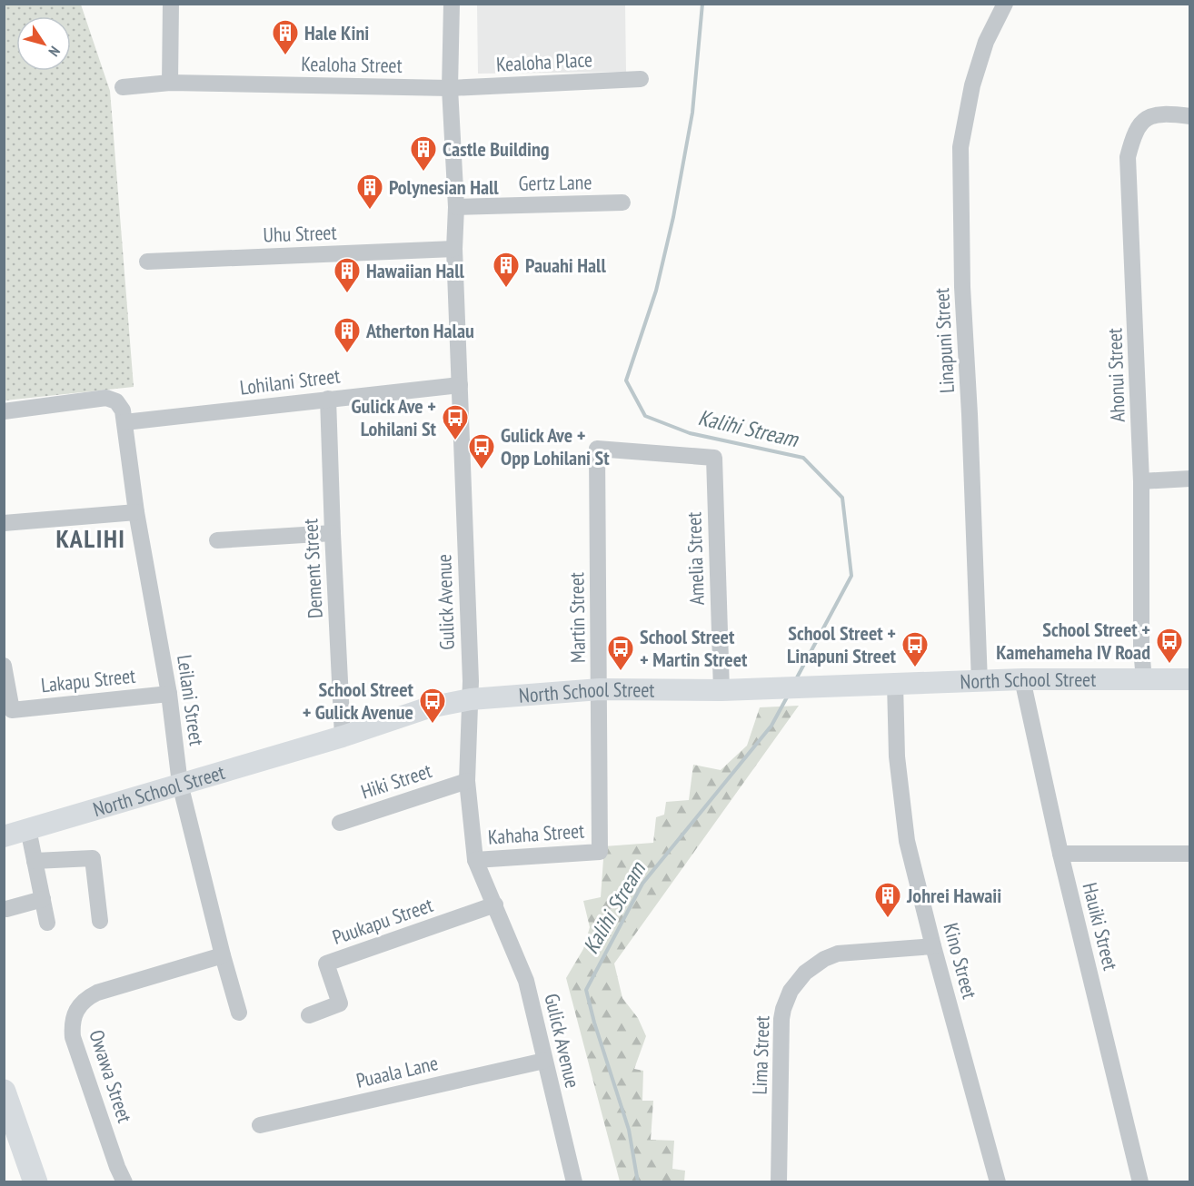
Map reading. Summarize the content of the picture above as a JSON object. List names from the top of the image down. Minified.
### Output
{"streets":{"main road":["North School Street"],"street":["Kealoha Place","Kealoha Street","Gertz Lane","Uhu Street","Linapuni Street","Ahonui Street","Lohilani Street","Amelia Street","Dement Street","Gulick Avenue","Martin Street","Lakapu Street","Leilani Street","Hiki Street","Kahaha Street","Puukapu Street","Hauiki Street","Kino Street","Lima Street","Puaala Lane","Owawa Street"]},"crossings":[["Kealoha Place","Kealoha Street"],["Kealoha Place","Gulick Avenue"],["Kealoha Street","Gulick Avenue"],["Gertz Lane","Gulick Avenue"],["Uhu Street","Gulick Avenue"],["Linapuni Street","North School Street"],["Ahonui Street","North School Street"],["Lohilani Street","Dement Street"],["Lohilani Street","Gulick Avenue"],["Lohilani Street","Leilani Street"],["Amelia Street","Martin Street"],["Amelia Street","North School Street"],["Dement Street","North School Street"],["Gulick Avenue","North School Street"],["Gulick Avenue","Hiki Street"],["Gulick Avenue","Kahaha Street"],["Gulick Avenue","Puukapu Street"],["Gulick Avenue","Puaala Lane"],["Martin Street","North School Street"],["Martin Street","Kahaha Street"],["Lakapu Street","Leilani Street"],["North School Street","Leilani Street"],["North School Street","Hauiki Street"],["North School Street","Kino Street"],["Leilani Street","Owawa Street"],["Kino Street","Lima Street"]],"districts":["KALIHI"],"water":["Kalihi Stream"],"places":{"building":["Hale Kini","Castle Building","Polynesian Hall","Pauahi Hall","Hawaiian Hall","Atherton Halau","Johrei Hawaii"],"bus stop":["Gulick Ave + Lohilani St","Gulick Ave + Opp Lohilani St","School Street + Kamehameha IV Road","School Street + Linapuni Street","School Street + Martin Street","School Street + Gulick Avenue"]},"north":"bottom right"}
